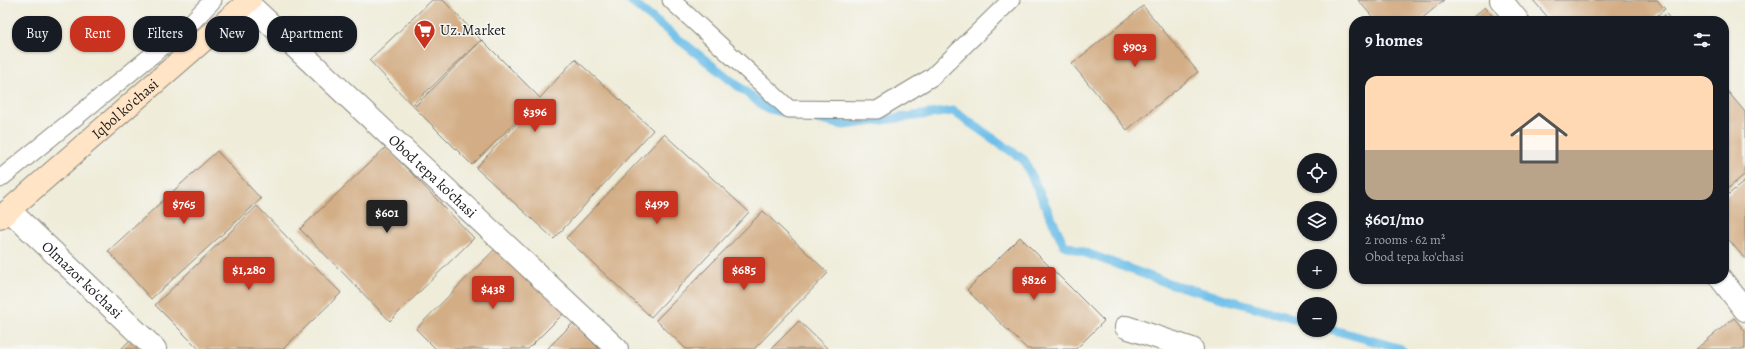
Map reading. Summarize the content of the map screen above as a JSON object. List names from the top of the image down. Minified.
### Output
{"streets":{"street":["Iqbol ko'chasi","Obod tepa ko'chasi","Olmazor ko'chasi"]},"crossings":[["Iqbol ko'chasi","Obod tepa ko'chasi"],["Iqbol ko'chasi","Olmazor ko'chasi"]],"places":{"supermarket":["Uz.Market"]},"page":{"chip":["Buy","Rent","Filters","New","Apartment"],"heading":"9 homes","price":["$903","$396","$765","$499","$601","$1,280","$685","$826","$438"],"list":[{"name":"$601/mo","note":"2 rooms · 62 m² · Obod tepa ko'chasi"}],"map_buttons":["+","−"]}}
